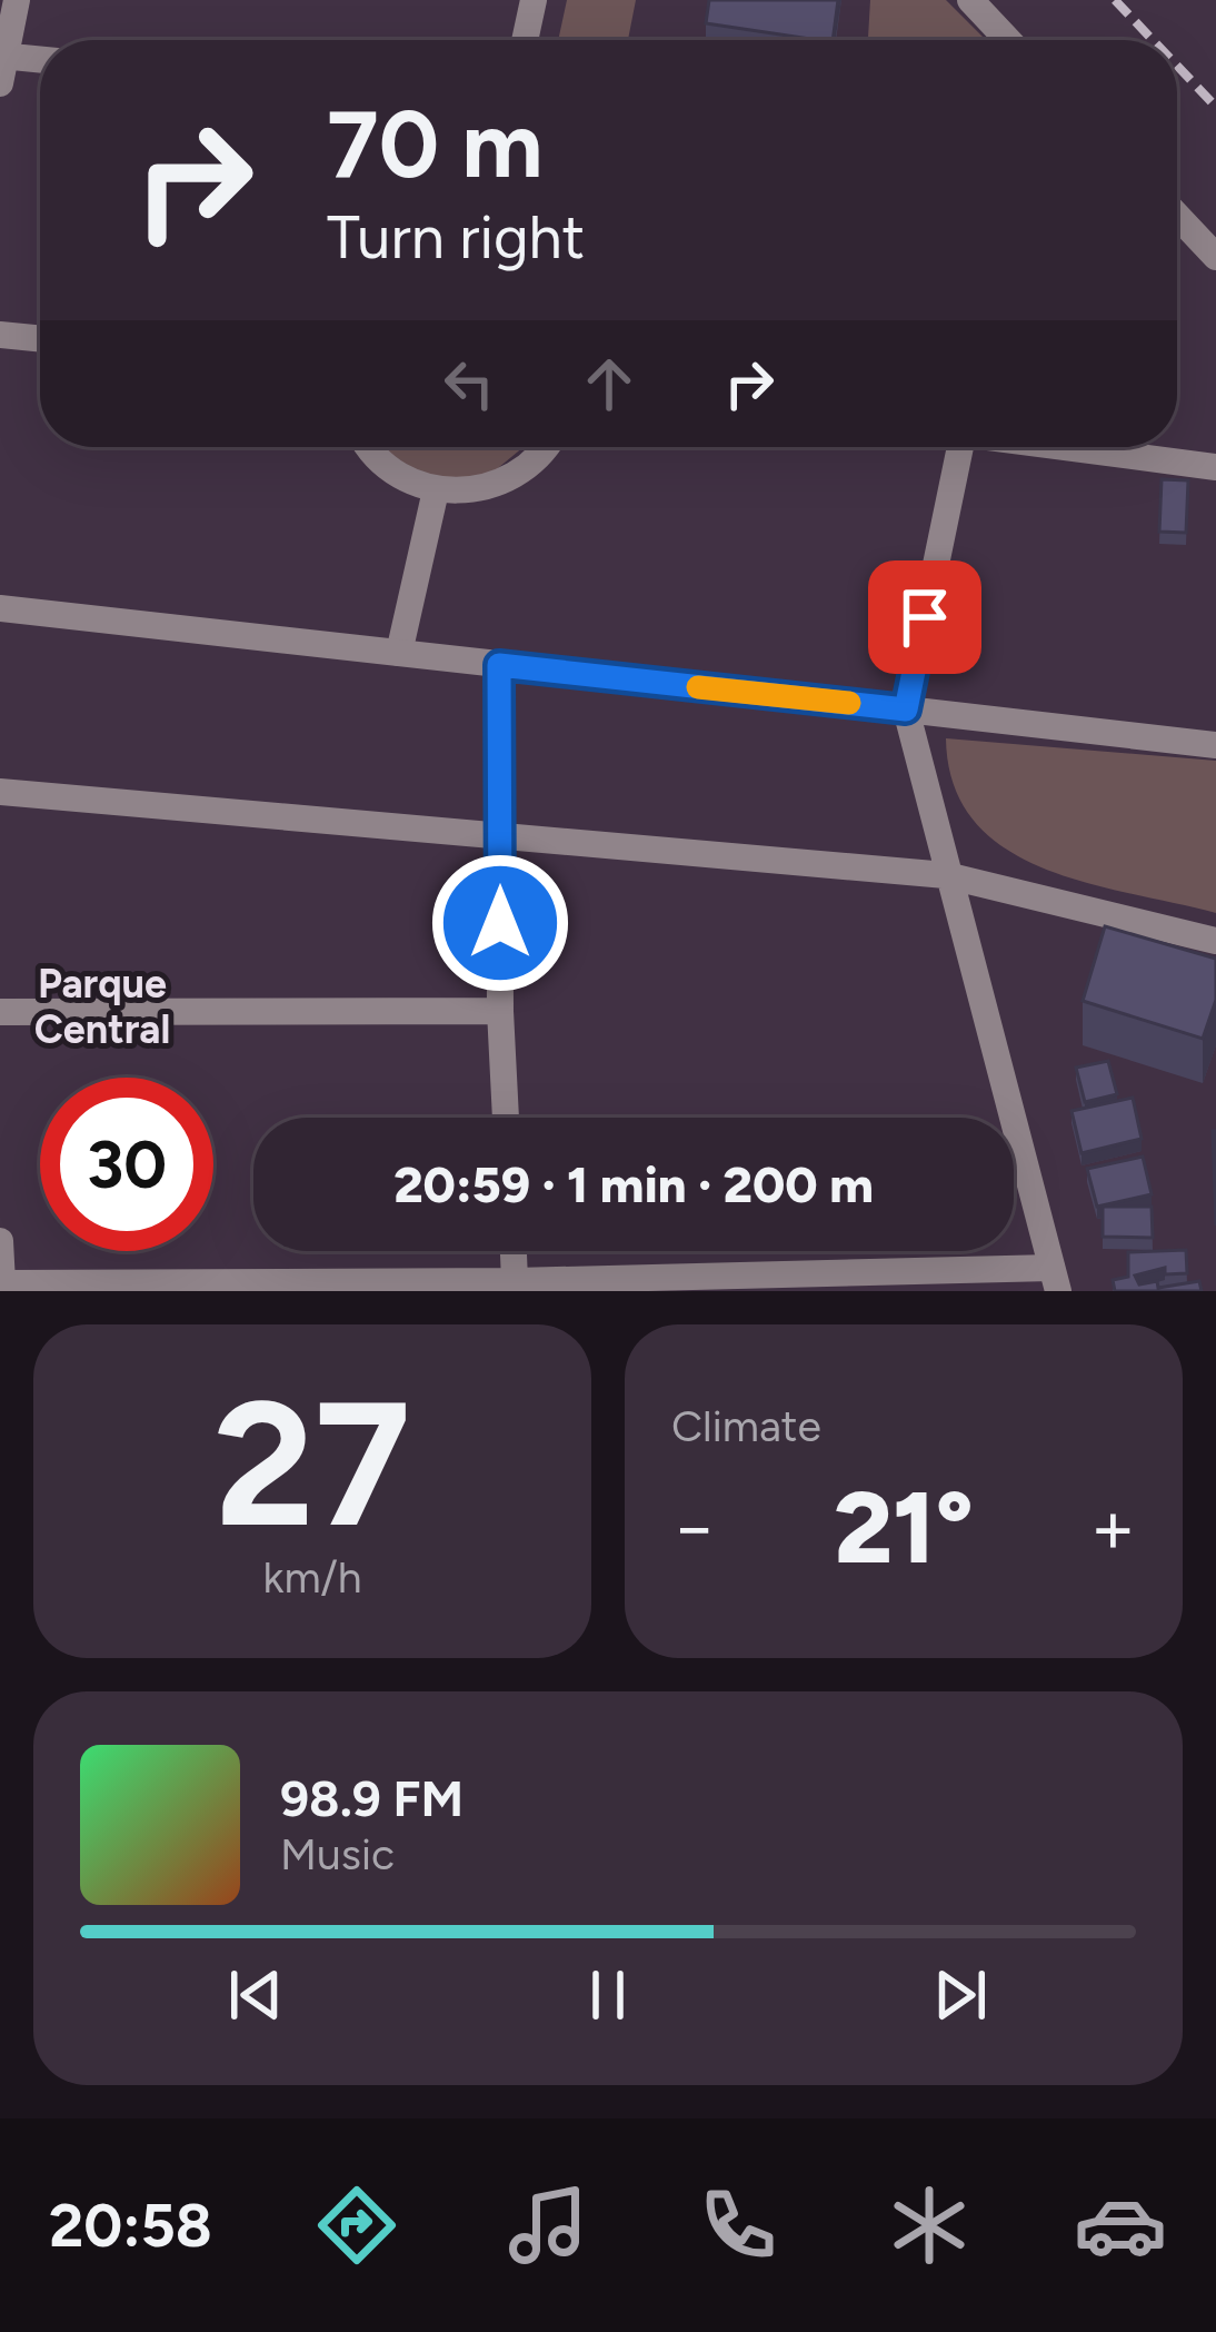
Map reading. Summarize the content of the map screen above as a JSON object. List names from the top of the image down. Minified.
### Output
{"districts":["Parque Central"],"page":{"turn":["70 m","Turn right"],"limit":"30","trip":"20:59 · 1 min · 200 m","tile":[["27","km/h"],"Climate"],"heat":["−","21°","+"],"song":["98.9 FM","Music"],"tabs":"20:58"}}
